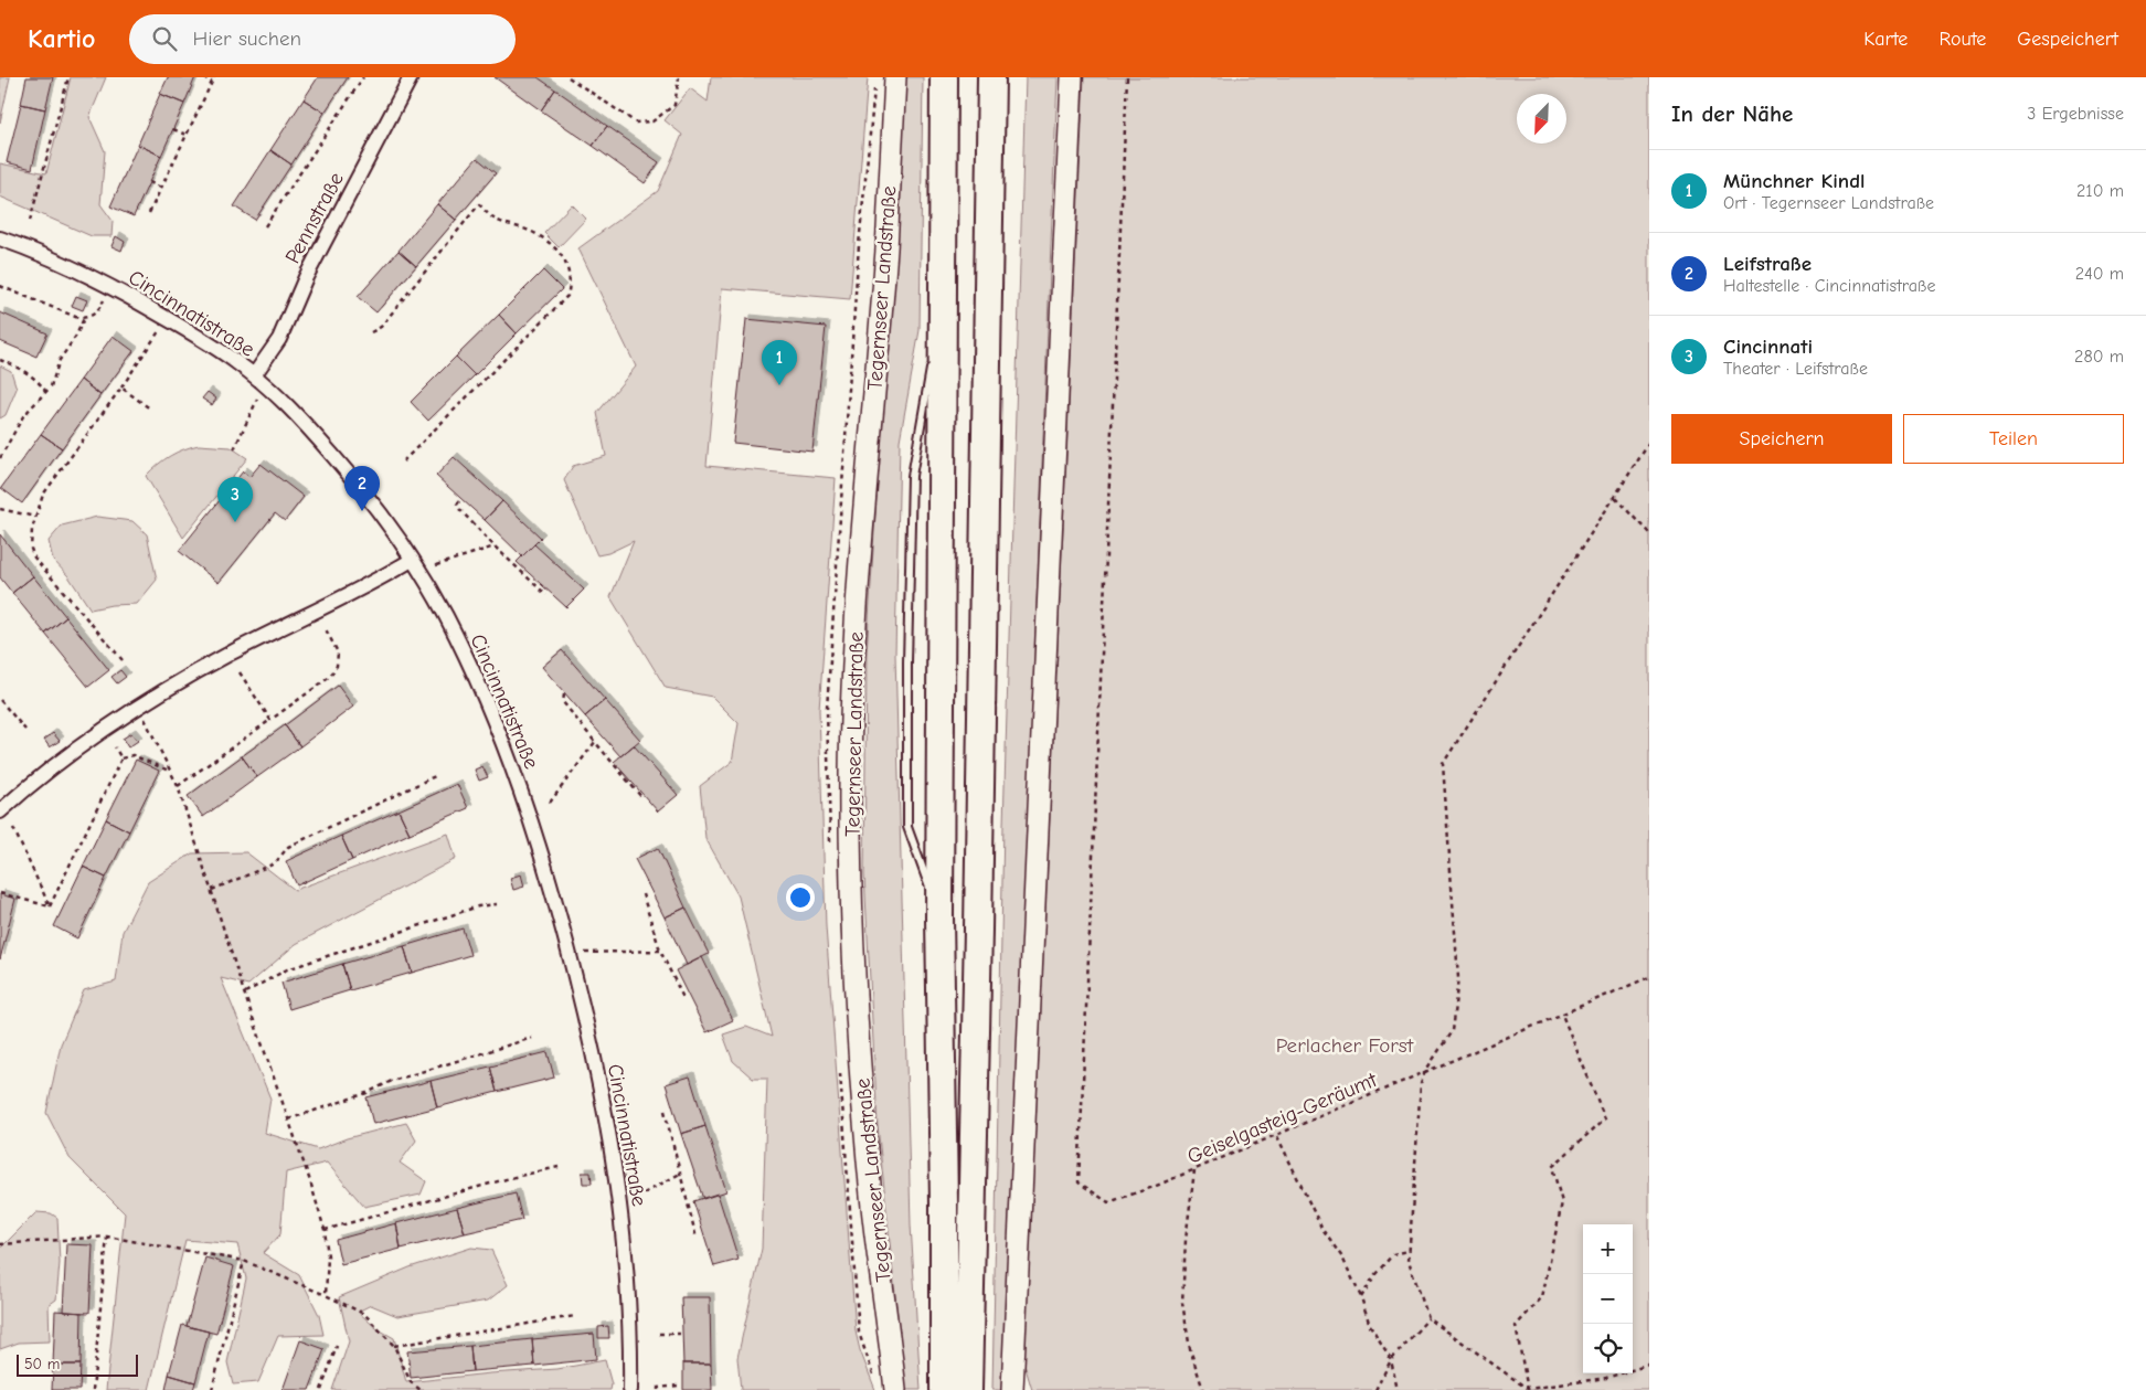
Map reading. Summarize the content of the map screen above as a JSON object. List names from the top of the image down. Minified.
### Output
{"streets":{"main road":["Tegernseer Landstraße"],"street":["Pennstraße","Cincinnatistraße"],"path":["Geiselgasteig-Geräumt"]},"crossings":[["Pennstraße","Cincinnatistraße"]],"parks":["Perlacher Forst"],"scale_bar":"50 m","north":"bottom left","page":{"header":"Kartio","search":"Hier suchen","nav":["Karte","Route","Gespeichert"],"heading":["In der Nähe","3 Ergebnisse"],"list":[{"mark":"1","name":"Münchner Kindl","note":"Ort · Tegernseer Landstraße","value":"210 m"},{"mark":"2","name":"Leifstraße","note":"Haltestelle · Cincinnatistraße","value":"240 m"},{"mark":"3","name":"Cincinnati","note":"Theater · Leifstraße","value":"280 m"}],"pins":["1","2","3"],"buttons":["Speichern","Teilen"],"map_buttons":["+","−"],"scale":"50 m"}}
